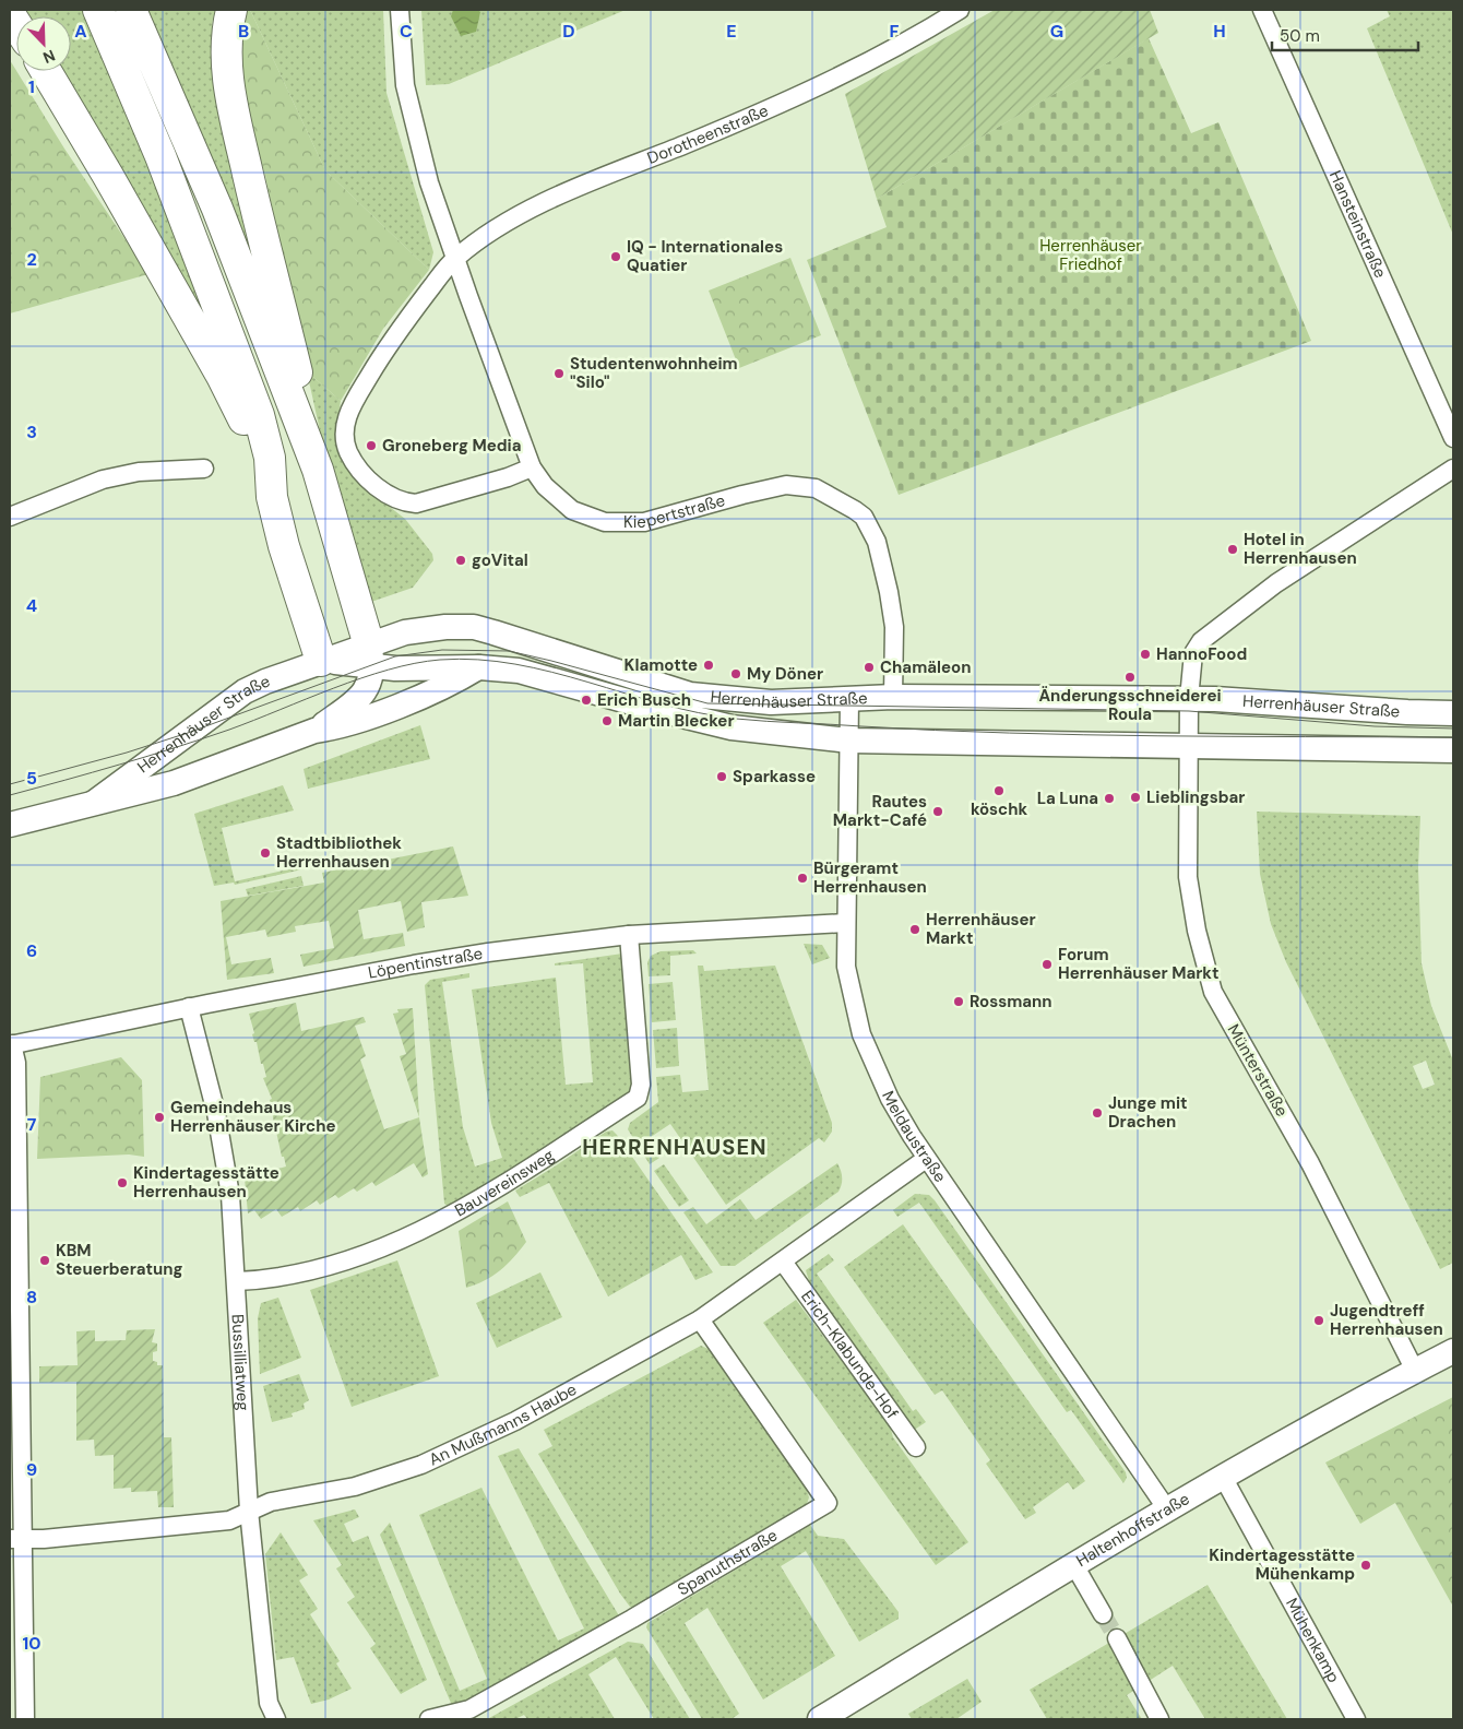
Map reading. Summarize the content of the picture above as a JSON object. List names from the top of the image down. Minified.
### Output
{"streets":{"street":["Dorotheenstraße","Hansteinstraße","Kiepertstraße","Herrenhäuser Straße","Löpentinstraße","Münterstraße","Meldaustraße","Bauvereinsweg","Erich-Klabunde-Hof","Bussilliatweg","An Mußmanns Haube","Haltenhoffstraße","Spanuthstraße","Mühenkamp"]},"crossings":[["Dorotheenstraße","Kiepertstraße"],["Kiepertstraße","Herrenhäuser Straße"],["Herrenhäuser Straße","Münterstraße"],["Herrenhäuser Straße","Meldaustraße"],["Löpentinstraße","Meldaustraße"],["Löpentinstraße","Bauvereinsweg"],["Löpentinstraße","Bussilliatweg"],["Münterstraße","Haltenhoffstraße"],["Meldaustraße","An Mußmanns Haube"],["Meldaustraße","Haltenhoffstraße"],["Bauvereinsweg","Bussilliatweg"],["Erich-Klabunde-Hof","An Mußmanns Haube"],["Bussilliatweg","An Mußmanns Haube"],["An Mußmanns Haube","Spanuthstraße"],["Haltenhoffstraße","Mühenkamp"]],"districts":["HERRENHAUSEN"],"parks":["Herrenhäuser Friedhof"],"places":["IQ - Internationales Quatier","Studentenwohnheim \"Silo\"","Groneberg Media","Hotel in Herrenhausen","goVital","HannoFood","Klamotte","Chamäleon","My Döner","Änderungsschneiderei Roula","Erich Busch","Martin Blecker","Sparkasse","köschk","Lieblingsbar","La Luna","Rautes Markt-Café","Stadtbibliothek Herrenhausen","Bürgeramt Herrenhausen","Herrenhäuser Markt","Forum Herrenhäuser Markt","Rossmann","Junge mit Drachen","Gemeindehaus Herrenhäuser Kirche","Kindertagesstätte Herrenhausen","KBM Steuerberatung","Jugendtreff Herrenhausen","Kindertagesstätte Mühenkamp"],"scale_bar":"50 m","north":"bottom right","grid":{"columns":["A","B","C","D","E","F","G","H"],"rows":["1","2","3","4","5","6","7","8","9","10"]}}
